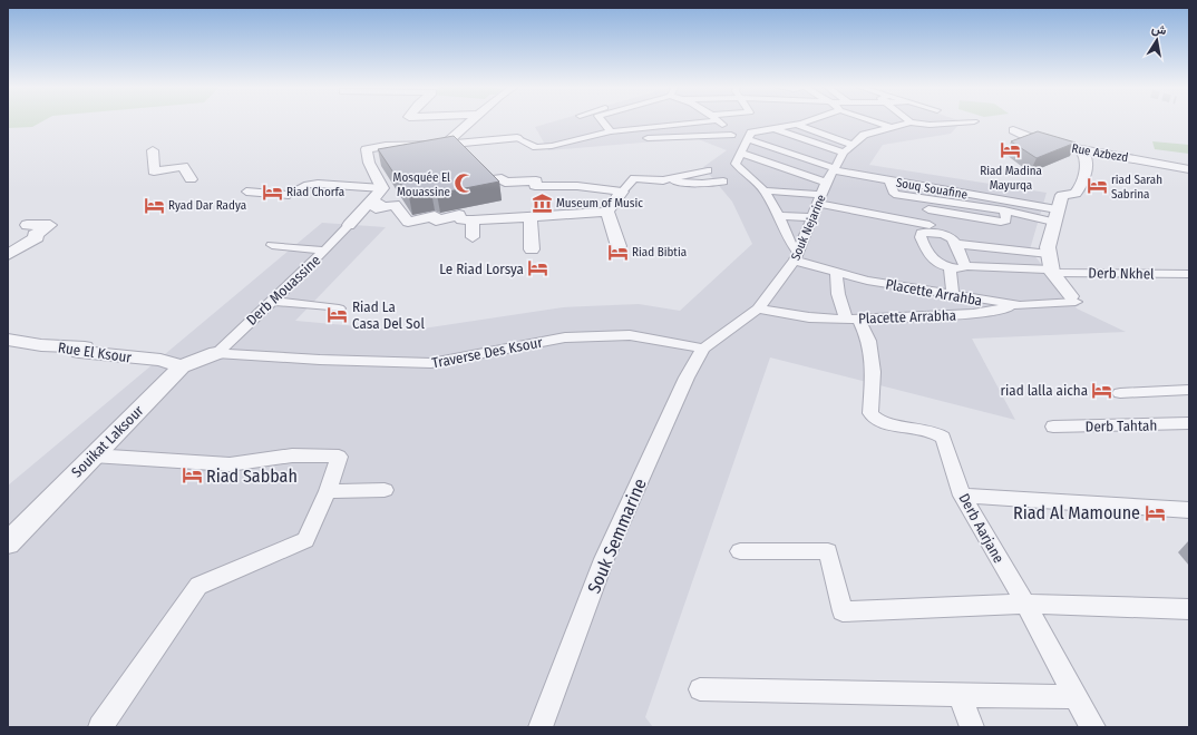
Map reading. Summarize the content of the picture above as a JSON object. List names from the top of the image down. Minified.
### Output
{"streets":{"street":["Rue Azbezd","Souq Souafine","Souk Nejarine","Derb Nkhel","Derb Mouassine","Placette Arrahba","Placette Arrabha","Rue El Ksour","Traverse Des Ksour","Derb Tahtah","Souikat Laksour","Derb Aarjane","Souk Semmarine"]},"crossings":[["Souq Souafine","Souk Nejarine"],["Souk Nejarine","Placette Arrahba"],["Souk Nejarine","Placette Arrabha"],["Souk Nejarine","Traverse Des Ksour"],["Souk Nejarine","Souk Semmarine"],["Derb Mouassine","Traverse Des Ksour"],["Derb Mouassine","Souikat Laksour"],["Placette Arrahba","Placette Arrabha"],["Placette Arrabha","Derb Aarjane"],["Rue El Ksour","Souikat Laksour"],["Traverse Des Ksour","Souikat Laksour"],["Traverse Des Ksour","Souk Semmarine"]],"places":{"hotel":["Riad Madina Mayurqa","riad Sarah Sabrina","Riad Chorfa","Ryad Dar Radya","Riad Bibtia","Le Riad Lorsya","Riad La Casa Del Sol","riad lalla aicha","Riad Sabbah","Riad Al Mamoune"],"mosque":["Mosquée El Mouassine"],"museum":["Museum of Music"]},"north":"top"}
